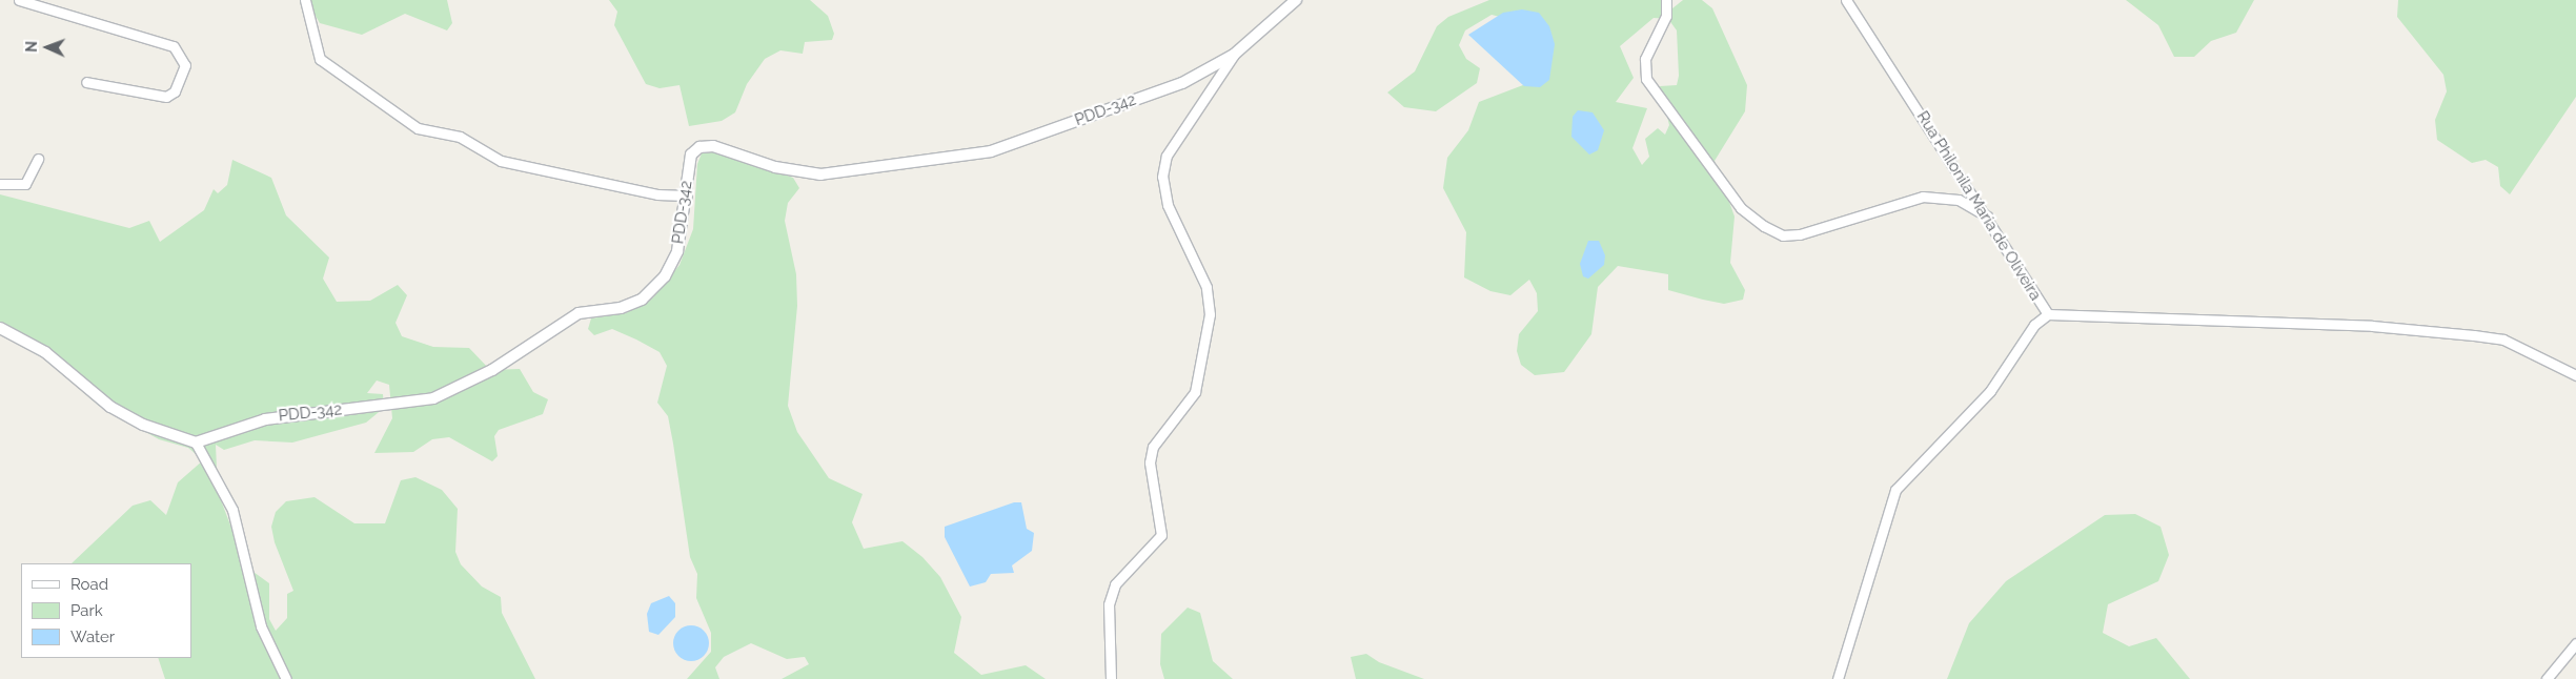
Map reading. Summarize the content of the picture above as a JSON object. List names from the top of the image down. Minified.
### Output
{"streets":{"street":["PDD-342","Rua Philonila Maria de Oliveira"]},"legend":["Road","Park","Water"],"north":"left"}
